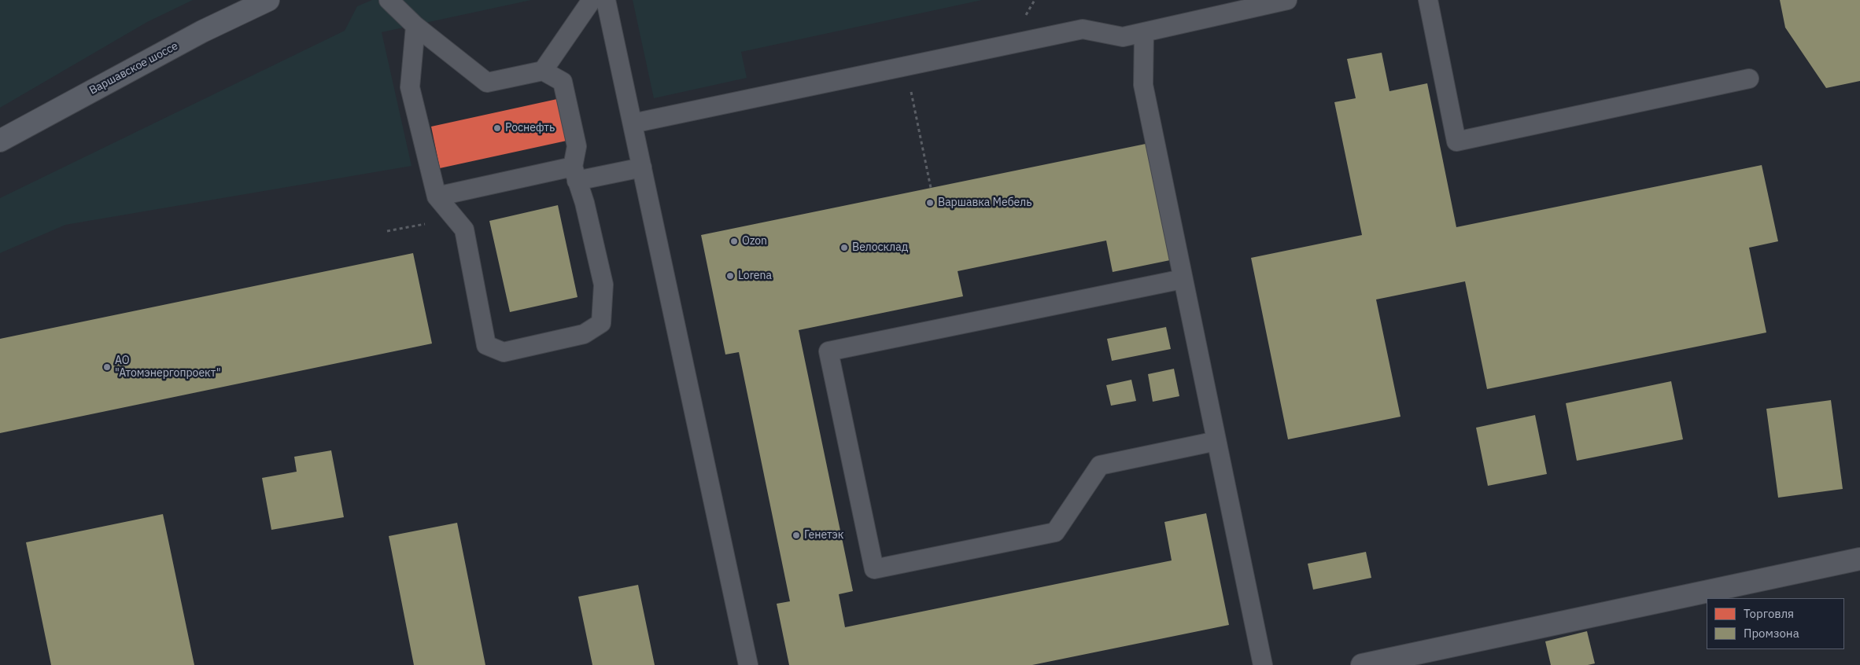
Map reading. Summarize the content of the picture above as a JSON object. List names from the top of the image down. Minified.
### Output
{"streets":{"main road":["Варшавское шоссе"]},"places":["Роснефть","Варшавка Мебель","Ozon","Велосклад","Lorena","АО \"Атомэнергопроект\"","Генетэк"],"legend":["Торговля","Промзона"]}
